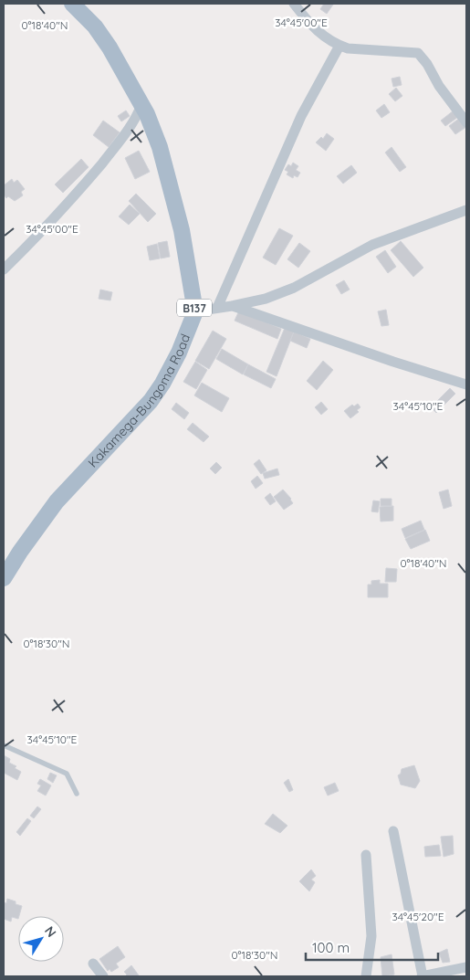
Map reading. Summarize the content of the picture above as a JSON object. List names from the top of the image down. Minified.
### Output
{"streets":{"main road":["B137","Kakamega-Bungoma Road"]},"crossings":[["B137","Kakamega-Bungoma Road"]],"scale_bar":"100 m","north":"top right","coordinates":["34°45'00\"E","0°18'40\"N","34°45'10\"E","0°18'30\"N","34°45'20\"E"]}
